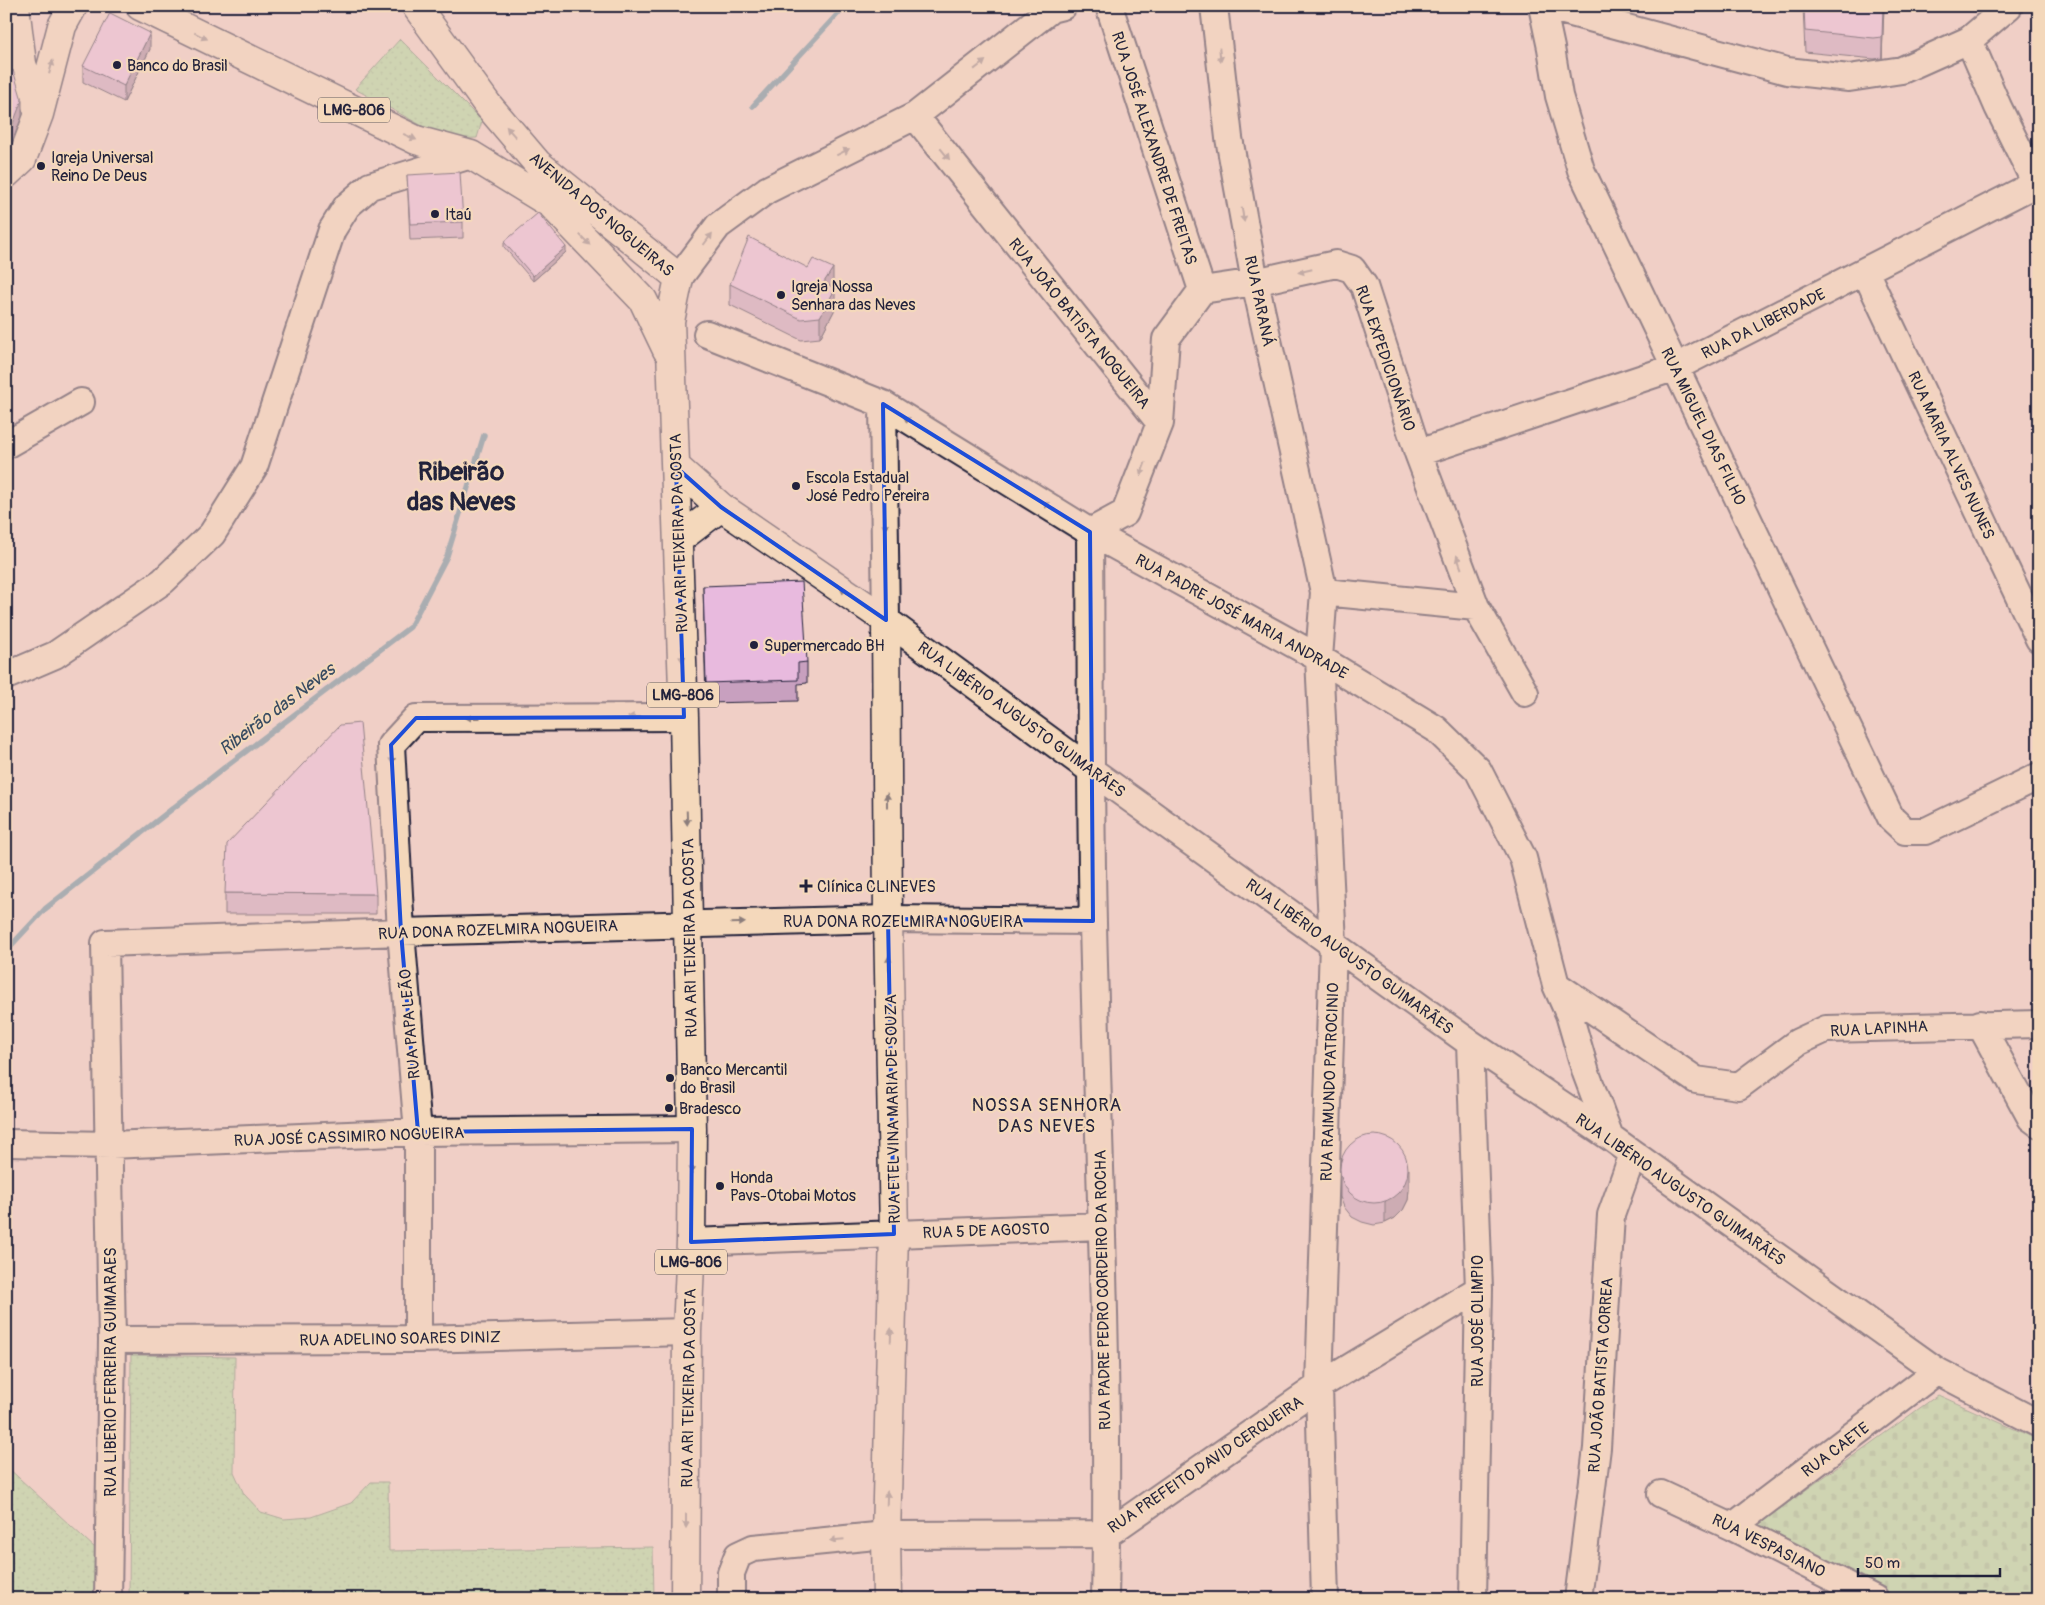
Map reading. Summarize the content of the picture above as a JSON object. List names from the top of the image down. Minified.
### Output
{"streets":{"highway":["LMG-806","AVENIDA DOS NOGUEIRAS","RUA ARI TEIXEIRA DA COSTA","RUA LIBÉRIO AUGUSTO GUIMARÃES","RUA ETELVINA MARIA DE SOUZA"],"street":["RUA JOSÉ ALEXANDRE DE FREITAS","RUA PARANÁ","RUA JOÃO BATISTA NOGUEIRA","RUA DA LIBERDADE","RUA EXPEDICIONÁRIO","RUA MIGUEL DIAS FILHO","RUA MARIA ALVES NUNES","RUA PADRE JOSÉ MARIA ANDRADE","RUA DONA ROZELMIRA NOGUEIRA","RUA PAPA LEÃO","RUA LAPINHA","RUA RAIMUNDO PATROCINIO","RUA JOSÉ CASSIMIRO NOGUEIRA","RUA 5 DE AGOSTO","RUA PADRE PEDRO CORDEIRO DA ROCHA","RUA JOSÉ OLIMPIO","RUA ADELINO SOARES DINIZ","RUA LIBERIO FERREIRA GUIMARAES","RUA JOÃO BATISTA CORREA","RUA CAETE","RUA PREFEITO DAVID CERQUEIRA","RUA VESPASIANO"]},"crossings":[["LMG-806","RUA ARI TEIXEIRA DA COSTA"],["RUA JOSÉ ALEXANDRE DE FREITAS","RUA EXPEDICIONÁRIO"],["AVENIDA DOS NOGUEIRAS","RUA ARI TEIXEIRA DA COSTA"],["RUA PARANÁ","RUA EXPEDICIONÁRIO"],["RUA PARANÁ","RUA PADRE JOSÉ MARIA ANDRADE"],["RUA PARANÁ","RUA RAIMUNDO PATROCINIO"],["RUA JOÃO BATISTA NOGUEIRA","RUA PADRE JOSÉ MARIA ANDRADE"],["RUA JOÃO BATISTA NOGUEIRA","RUA PADRE PEDRO CORDEIRO DA ROCHA"],["RUA DA LIBERDADE","RUA EXPEDICIONÁRIO"],["RUA DA LIBERDADE","RUA MIGUEL DIAS FILHO"],["RUA DA LIBERDADE","RUA MARIA ALVES NUNES"],["RUA ARI TEIXEIRA DA COSTA","RUA LIBÉRIO AUGUSTO GUIMARÃES"],["RUA ARI TEIXEIRA DA COSTA","RUA DONA ROZELMIRA NOGUEIRA"],["RUA ARI TEIXEIRA DA COSTA","RUA PAPA LEÃO"],["RUA ARI TEIXEIRA DA COSTA","RUA JOSÉ CASSIMIRO NOGUEIRA"],["RUA ARI TEIXEIRA DA COSTA","RUA 5 DE AGOSTO"],["RUA ARI TEIXEIRA DA COSTA","RUA ADELINO SOARES DINIZ"],["RUA PADRE JOSÉ MARIA ANDRADE","RUA LIBÉRIO AUGUSTO GUIMARÃES"],["RUA PADRE JOSÉ MARIA ANDRADE","RUA LAPINHA"],["RUA PADRE JOSÉ MARIA ANDRADE","RUA RAIMUNDO PATROCINIO"],["RUA PADRE JOSÉ MARIA ANDRADE","RUA PADRE PEDRO CORDEIRO DA ROCHA"],["RUA LIBÉRIO AUGUSTO GUIMARÃES","RUA RAIMUNDO PATROCINIO"],["RUA LIBÉRIO AUGUSTO GUIMARÃES","RUA ETELVINA MARIA DE SOUZA"],["RUA LIBÉRIO AUGUSTO GUIMARÃES","RUA PADRE PEDRO CORDEIRO DA ROCHA"],["RUA LIBÉRIO AUGUSTO GUIMARÃES","RUA JOSÉ OLIMPIO"],["RUA LIBÉRIO AUGUSTO GUIMARÃES","RUA JOÃO BATISTA CORREA"],["RUA LIBÉRIO AUGUSTO GUIMARÃES","RUA CAETE"],["RUA DONA ROZELMIRA NOGUEIRA","RUA PAPA LEÃO"],["RUA DONA ROZELMIRA NOGUEIRA","RUA ETELVINA MARIA DE SOUZA"],["RUA DONA ROZELMIRA NOGUEIRA","RUA JOSÉ CASSIMIRO NOGUEIRA"],["RUA DONA ROZELMIRA NOGUEIRA","RUA PADRE PEDRO CORDEIRO DA ROCHA"],["RUA DONA ROZELMIRA NOGUEIRA","RUA LIBERIO FERREIRA GUIMARAES"],["RUA PAPA LEÃO","RUA JOSÉ CASSIMIRO NOGUEIRA"],["RUA PAPA LEÃO","RUA ADELINO SOARES DINIZ"],["RUA RAIMUNDO PATROCINIO","RUA PREFEITO DAVID CERQUEIRA"],["RUA ETELVINA MARIA DE SOUZA","RUA 5 DE AGOSTO"],["RUA ETELVINA MARIA DE SOUZA","RUA PREFEITO DAVID CERQUEIRA"],["RUA JOSÉ CASSIMIRO NOGUEIRA","RUA LIBERIO FERREIRA GUIMARAES"],["RUA 5 DE AGOSTO","RUA PADRE PEDRO CORDEIRO DA ROCHA"],["RUA PADRE PEDRO CORDEIRO DA ROCHA","RUA PREFEITO DAVID CERQUEIRA"],["RUA JOSÉ OLIMPIO","RUA PREFEITO DAVID CERQUEIRA"],["RUA ADELINO SOARES DINIZ","RUA LIBERIO FERREIRA GUIMARAES"],["RUA CAETE","RUA VESPASIANO"]],"one_way":["RUA PARANÁ","RUA JOÃO BATISTA NOGUEIRA","RUA EXPEDICIONÁRIO","RUA ARI TEIXEIRA DA COSTA","RUA ETELVINA MARIA DE SOUZA"],"districts":["Ribeirão das Neves","NOSSA SENHORA DAS NEVES"],"water":["Ribeirão das Neves"],"places":{"other":["Banco do Brasil","Igreja Universal Reino De Deus","Itaú","Igreja Nossa Senhara das Neves","Escola Estadual José Pedro Pereira","Supermercado BH","Banco Mercantil do Brasil","Bradesco","Honda Pavs-Otobai Motos"],"health":["Clínica CLINEVES"]},"scale_bar":"50 m"}
